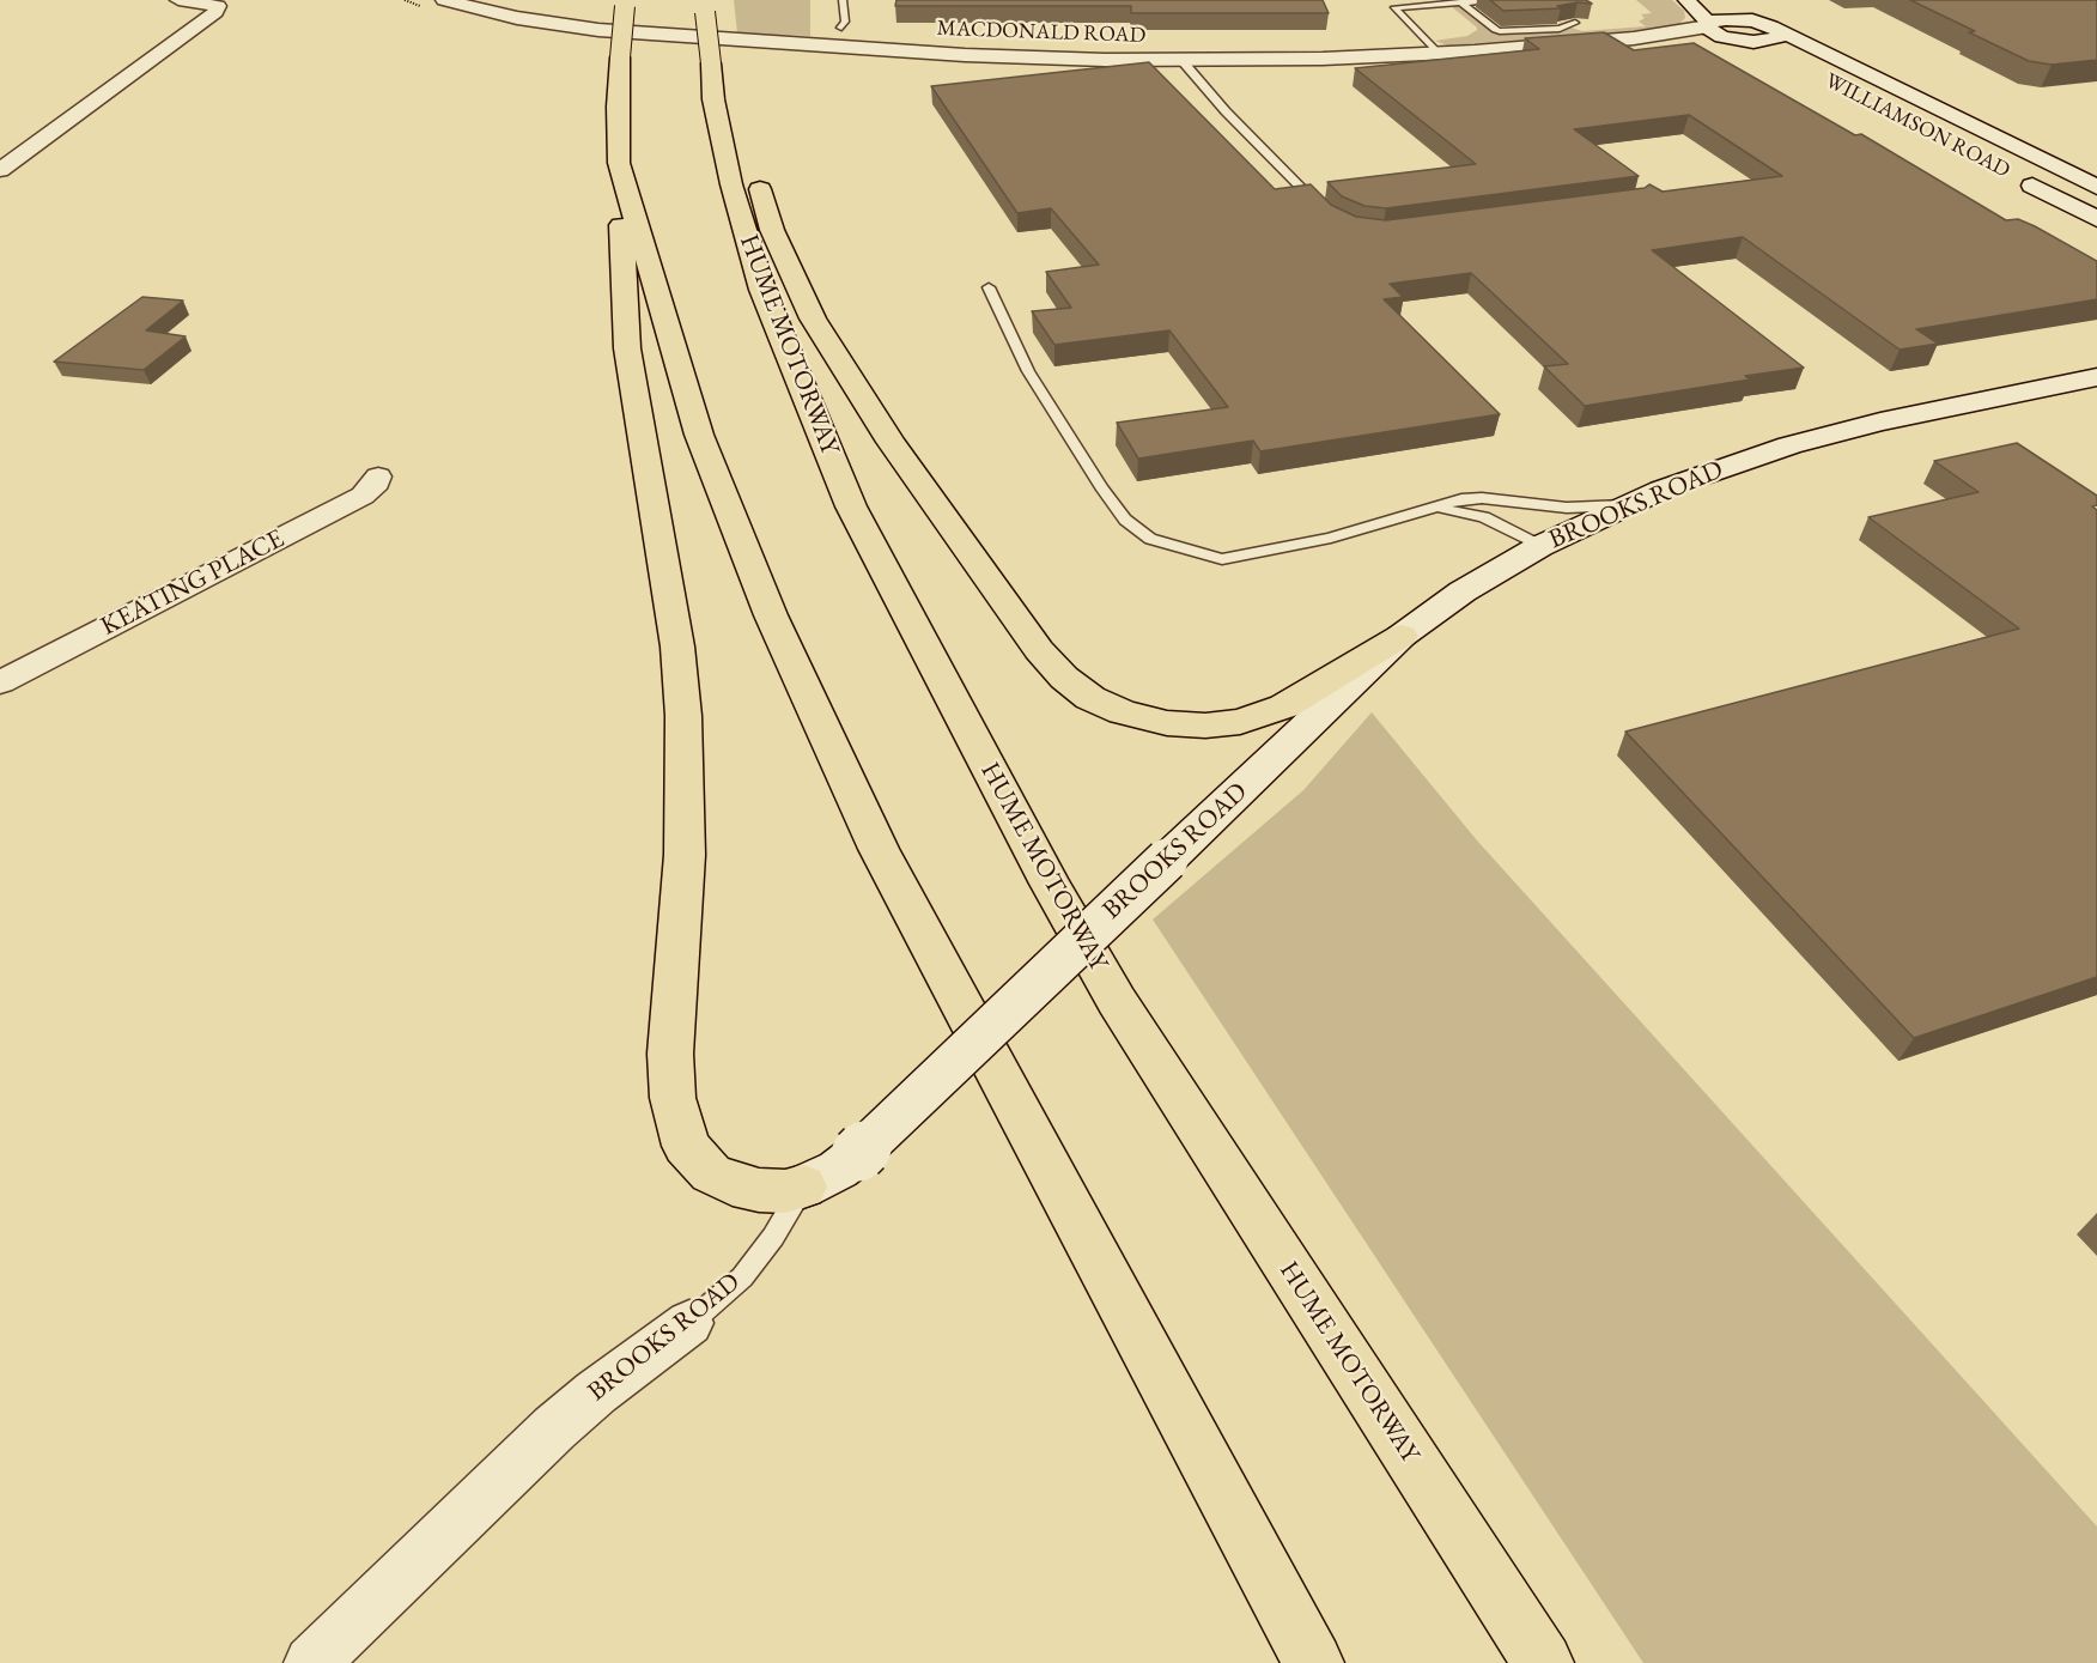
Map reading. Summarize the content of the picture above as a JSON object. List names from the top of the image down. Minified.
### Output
{"streets":{"highway":["HUME MOTORWAY"],"main road":["MACDONALD ROAD","WILLIAMSON ROAD","BROOKS ROAD"],"street":["KEATING PLACE"]},"crossings":[["MACDONALD ROAD","WILLIAMSON ROAD"]]}
